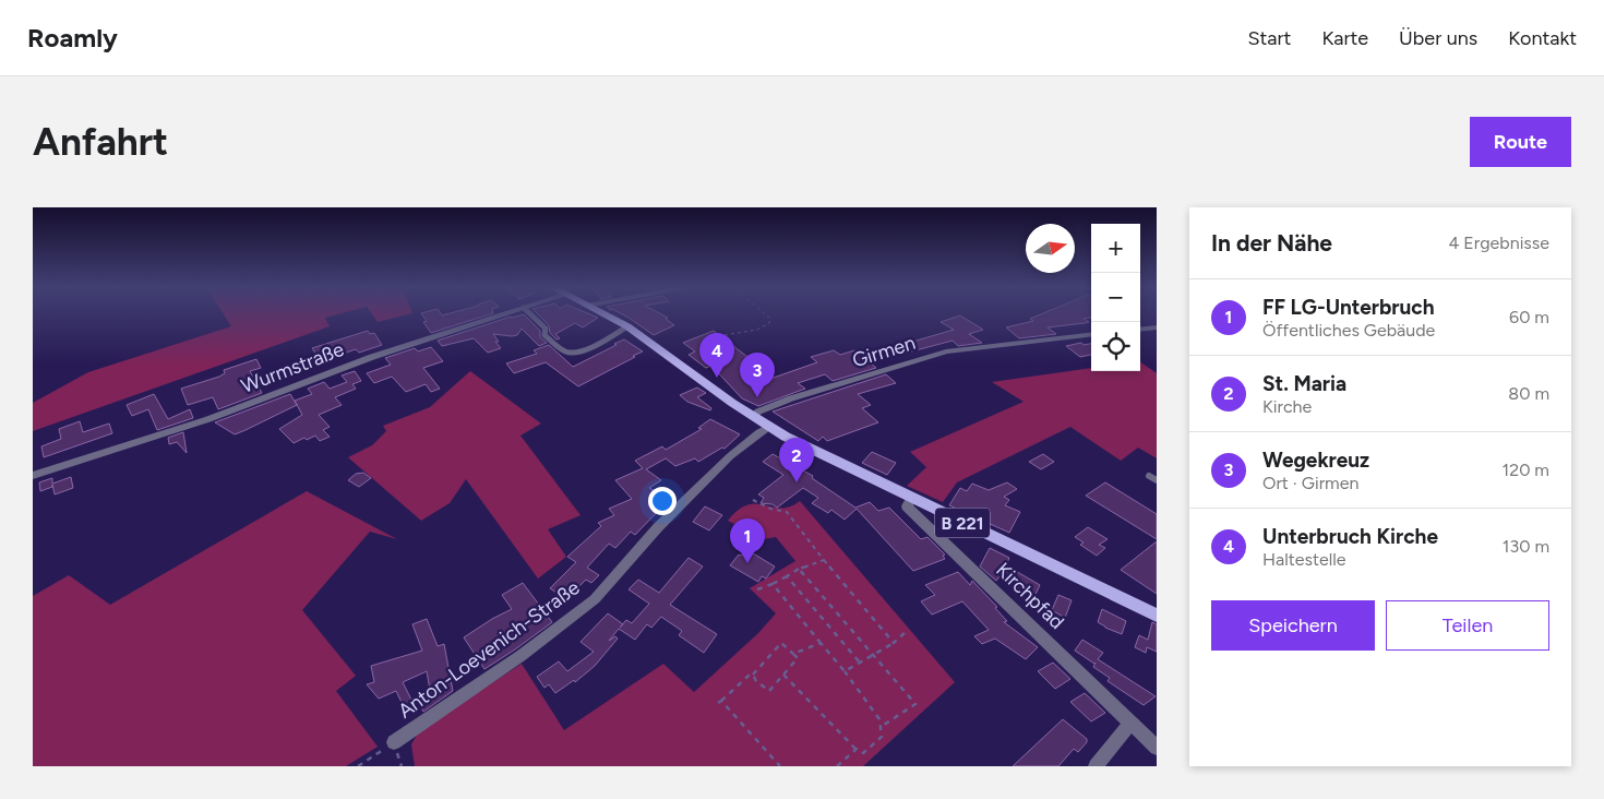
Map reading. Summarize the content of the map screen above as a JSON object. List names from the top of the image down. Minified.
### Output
{"streets":{"main road":["B 221"],"street":["Girmen","Wurmstraße","Kirchpfad","Anton-Loevenich-Straße"]},"crossings":[["Girmen","B 221"],["B 221","Kirchpfad"],["B 221","Anton-Loevenich-Straße"]],"north":"right","page":{"header":"Roamly","nav":["Start","Karte","Über uns","Kontakt"],"buttons":["Route",["Speichern","Teilen"]],"title":"Anfahrt","heading":["In der Nähe","4 Ergebnisse"],"map_buttons":["+","−"],"list":[{"mark":"1","name":"FF LG-Unterbruch","note":"Öffentliches Gebäude","value":"60 m"},{"mark":"2","name":"St. Maria","note":"Kirche","value":"80 m"},{"mark":"3","name":"Wegekreuz","note":"Ort · Girmen","value":"120 m"},{"mark":"4","name":"Unterbruch Kirche","note":"Haltestelle","value":"130 m"}],"pins":["4","3","2","1"]}}
